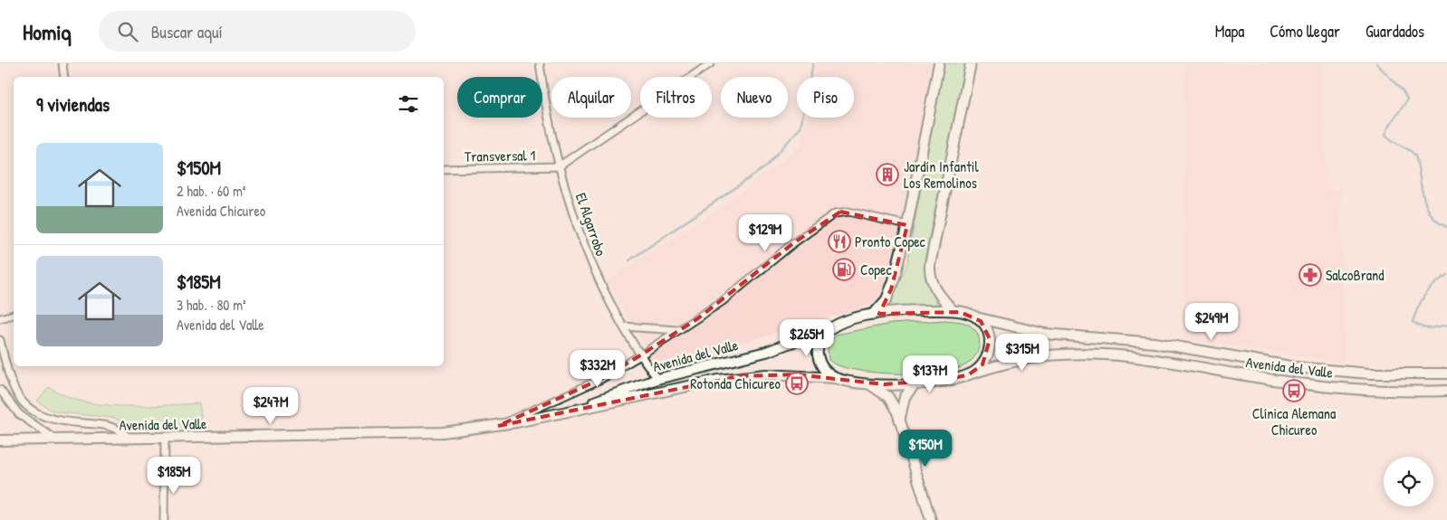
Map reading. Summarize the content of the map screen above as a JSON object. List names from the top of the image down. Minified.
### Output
{"streets":{"main road":["Avenida del Valle"],"street":["Transversal 1","El Algarrobo"]},"crossings":[["Transversal 1","El Algarrobo"],["El Algarrobo","Avenida del Valle"]],"places":{"building":["Jardín Infantil Los Remolinos"],"restaurant":["Pronto Copec"],"fuel station":["Copec"],"pharmacy":["SalcoBrand"],"bus stop":["Rotonda Chicureo","Clínica Alemana Chicureo"]},"page":{"header":"Homiq","search":"Buscar aquí","nav":["Mapa","Cómo llegar","Guardados"],"chip":["Comprar","Alquilar","Filtros","Nuevo","Piso"],"heading":"9 viviendas","list":[{"name":"$150M","note":"2 hab. · 60 m² · Avenida Chicureo"},{"name":"$185M","note":"3 hab. · 80 m² · Avenida del Valle"}],"price":["$129M","$249M","$265M","$315M","$332M","$137M","$247M","$150M","$185M"]}}
